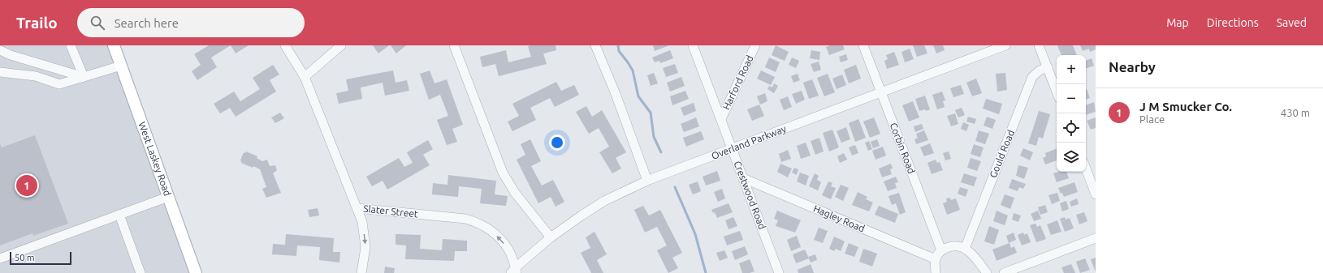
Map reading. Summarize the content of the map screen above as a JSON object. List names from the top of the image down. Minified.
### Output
{"streets":{"main road":["West Laskey Road"],"street":["Harford Road","Overland Parkway","Corbin Road","Gould Road","Crestwood Road","Slater Street","Hagley Road"]},"crossings":[["Harford Road","Crestwood Road"],["Overland Parkway","Corbin Road"],["Overland Parkway","Crestwood Road"],["Overland Parkway","Slater Street"],["Crestwood Road","Hagley Road"]],"one_way":["Slater Street"],"scale_bar":"50 m","page":{"header":"Trailo","search":"Search here","nav":["Map","Directions","Saved"],"heading":"Nearby","map_buttons":["+","−"],"list":[{"mark":"1","name":"J M Smucker Co.","note":"Place","value":"430 m"}],"pins":"1","scale":"50 m"}}
